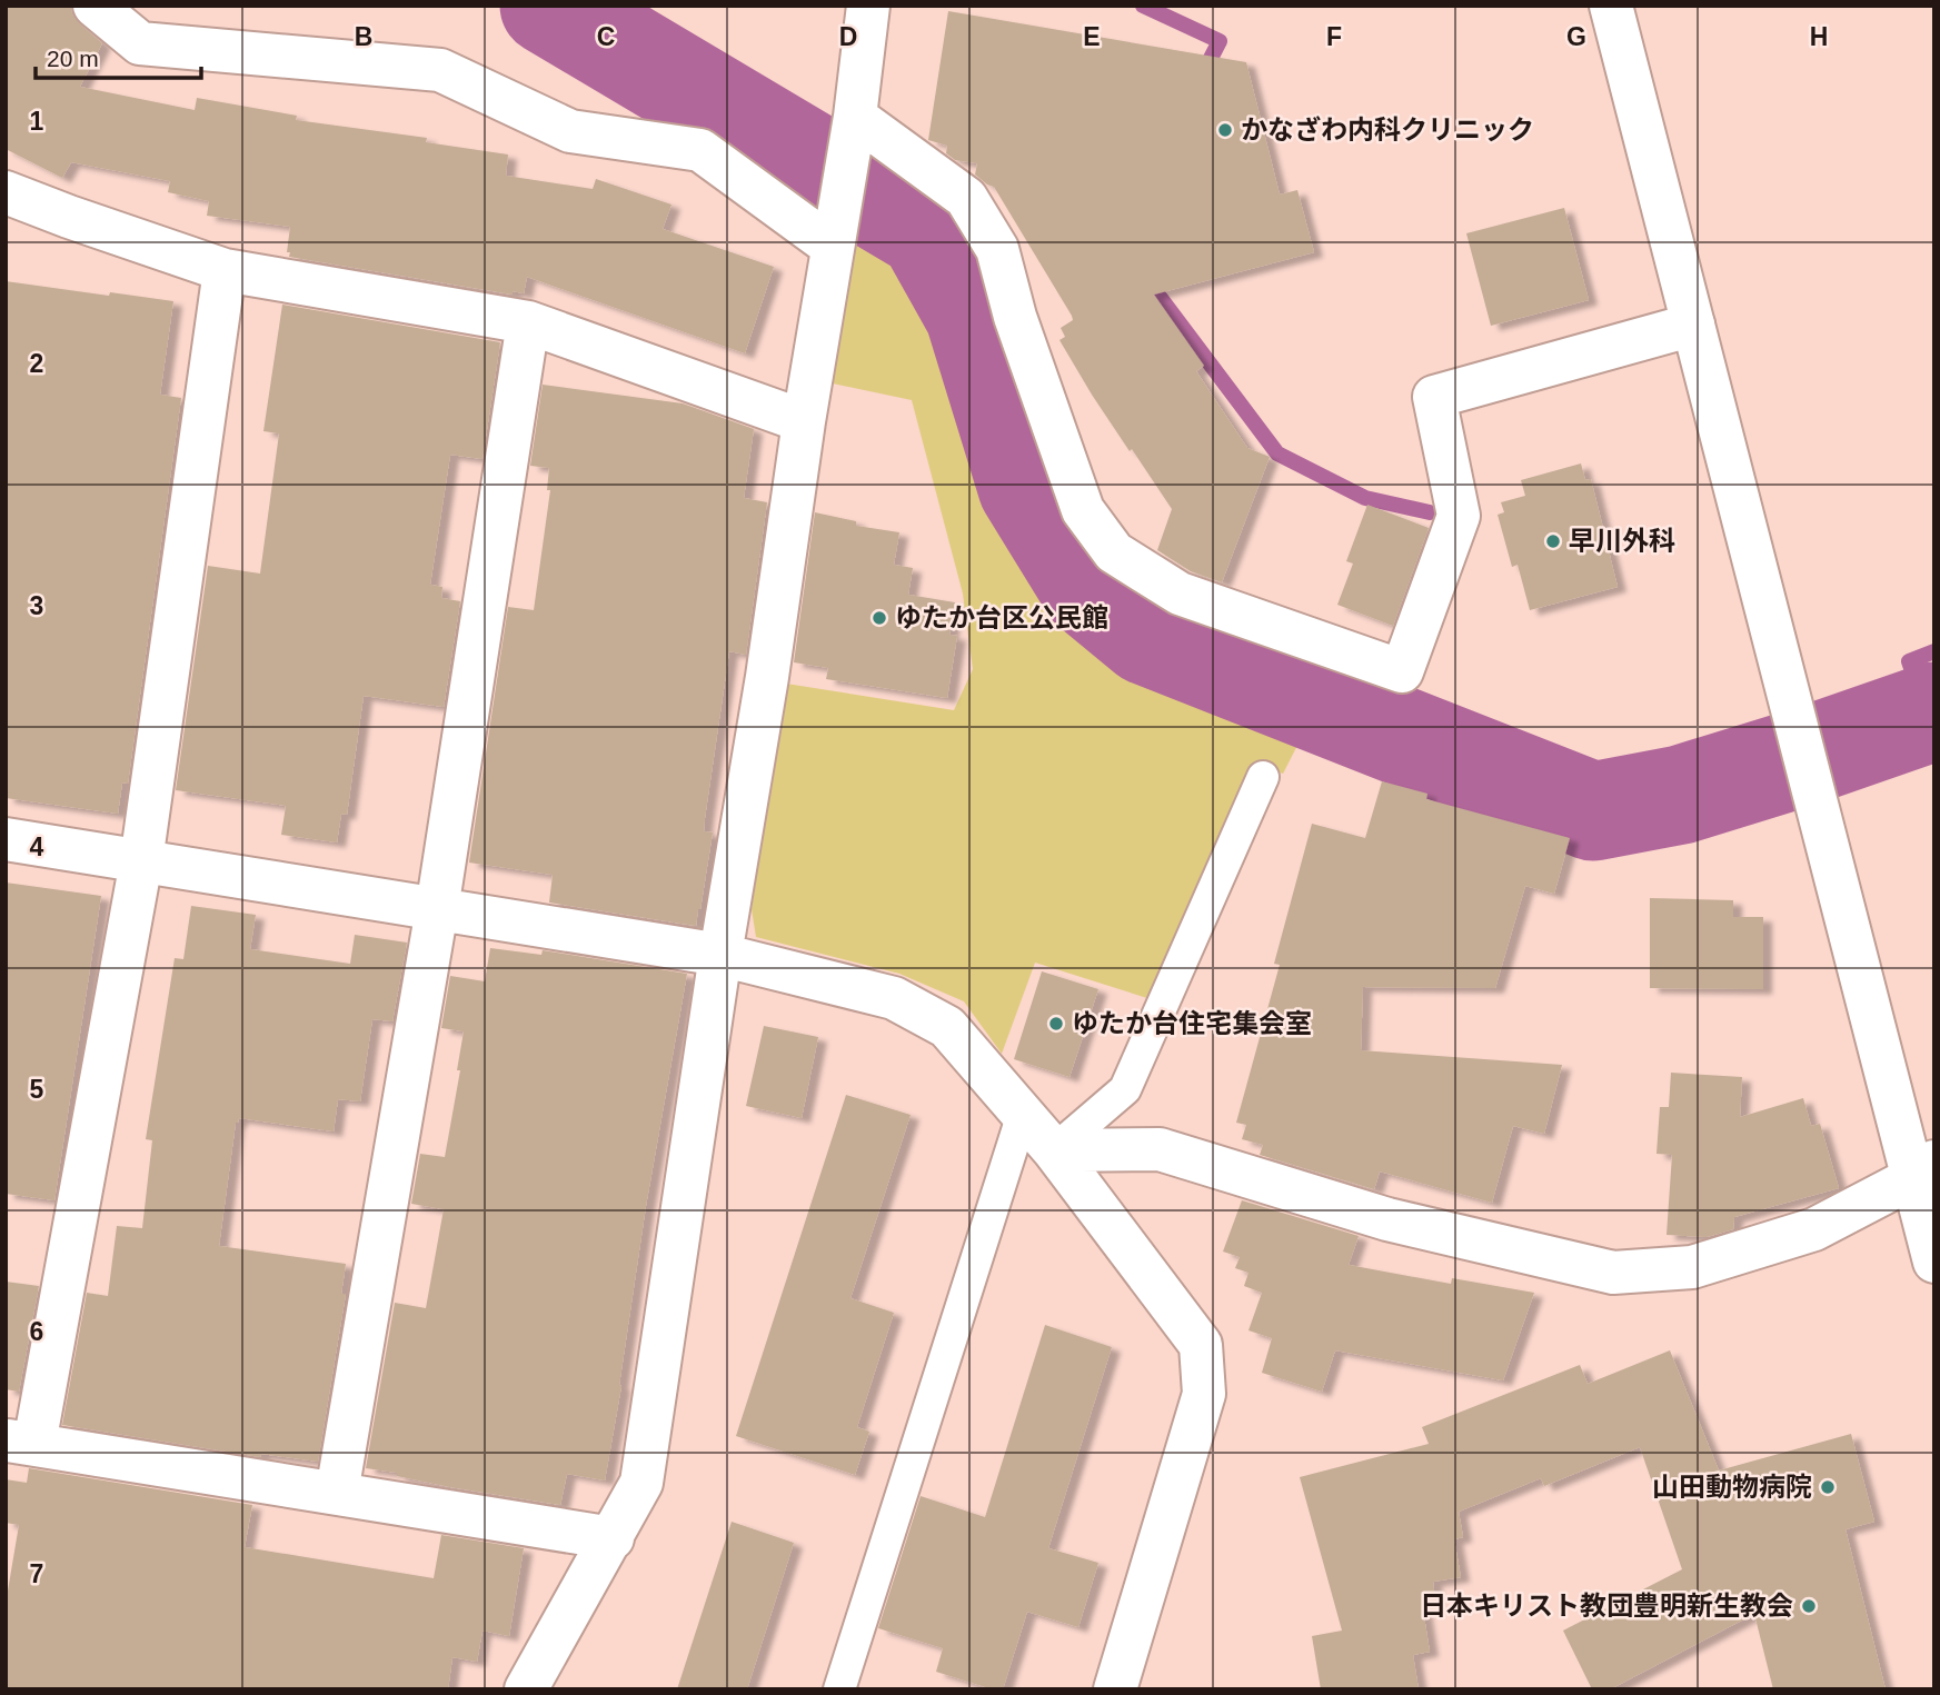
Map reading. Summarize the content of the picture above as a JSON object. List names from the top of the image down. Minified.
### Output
{"places":["かなざわ内科クリニック","早川外科","ゆたか台区公民館","ゆたか台住宅集会室","山田動物病院","日本キリスト教団豊明新生教会"],"scale_bar":"20 m","grid":{"columns":["B","C","D","E","F","G","H"],"rows":["1","2","3","4","5","6","7"]}}
